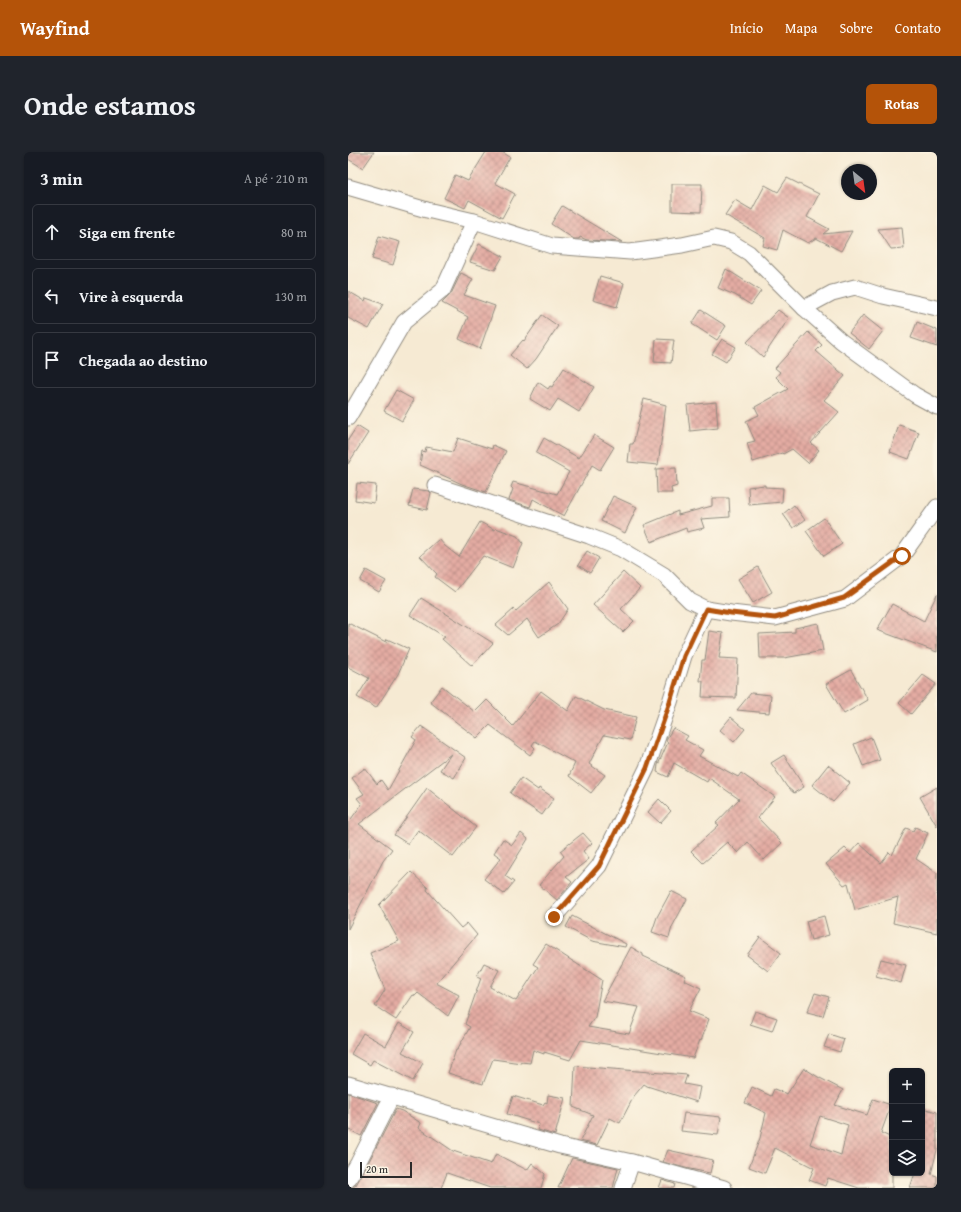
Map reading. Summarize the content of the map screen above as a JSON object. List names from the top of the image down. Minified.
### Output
{"scale_bar":"20 m","north":"bottom right","page":{"header":"Wayfind","nav":["Início","Mapa","Sobre","Contato"],"title":"Onde estamos","buttons":"Rotas","heading":["3 min","A pé · 210 m"],"list":[["Siga em frente","80 m"],["Vire à esquerda","130 m"],"Chegada ao destino"],"map_buttons":["+","−"],"scale":"20 m"}}
